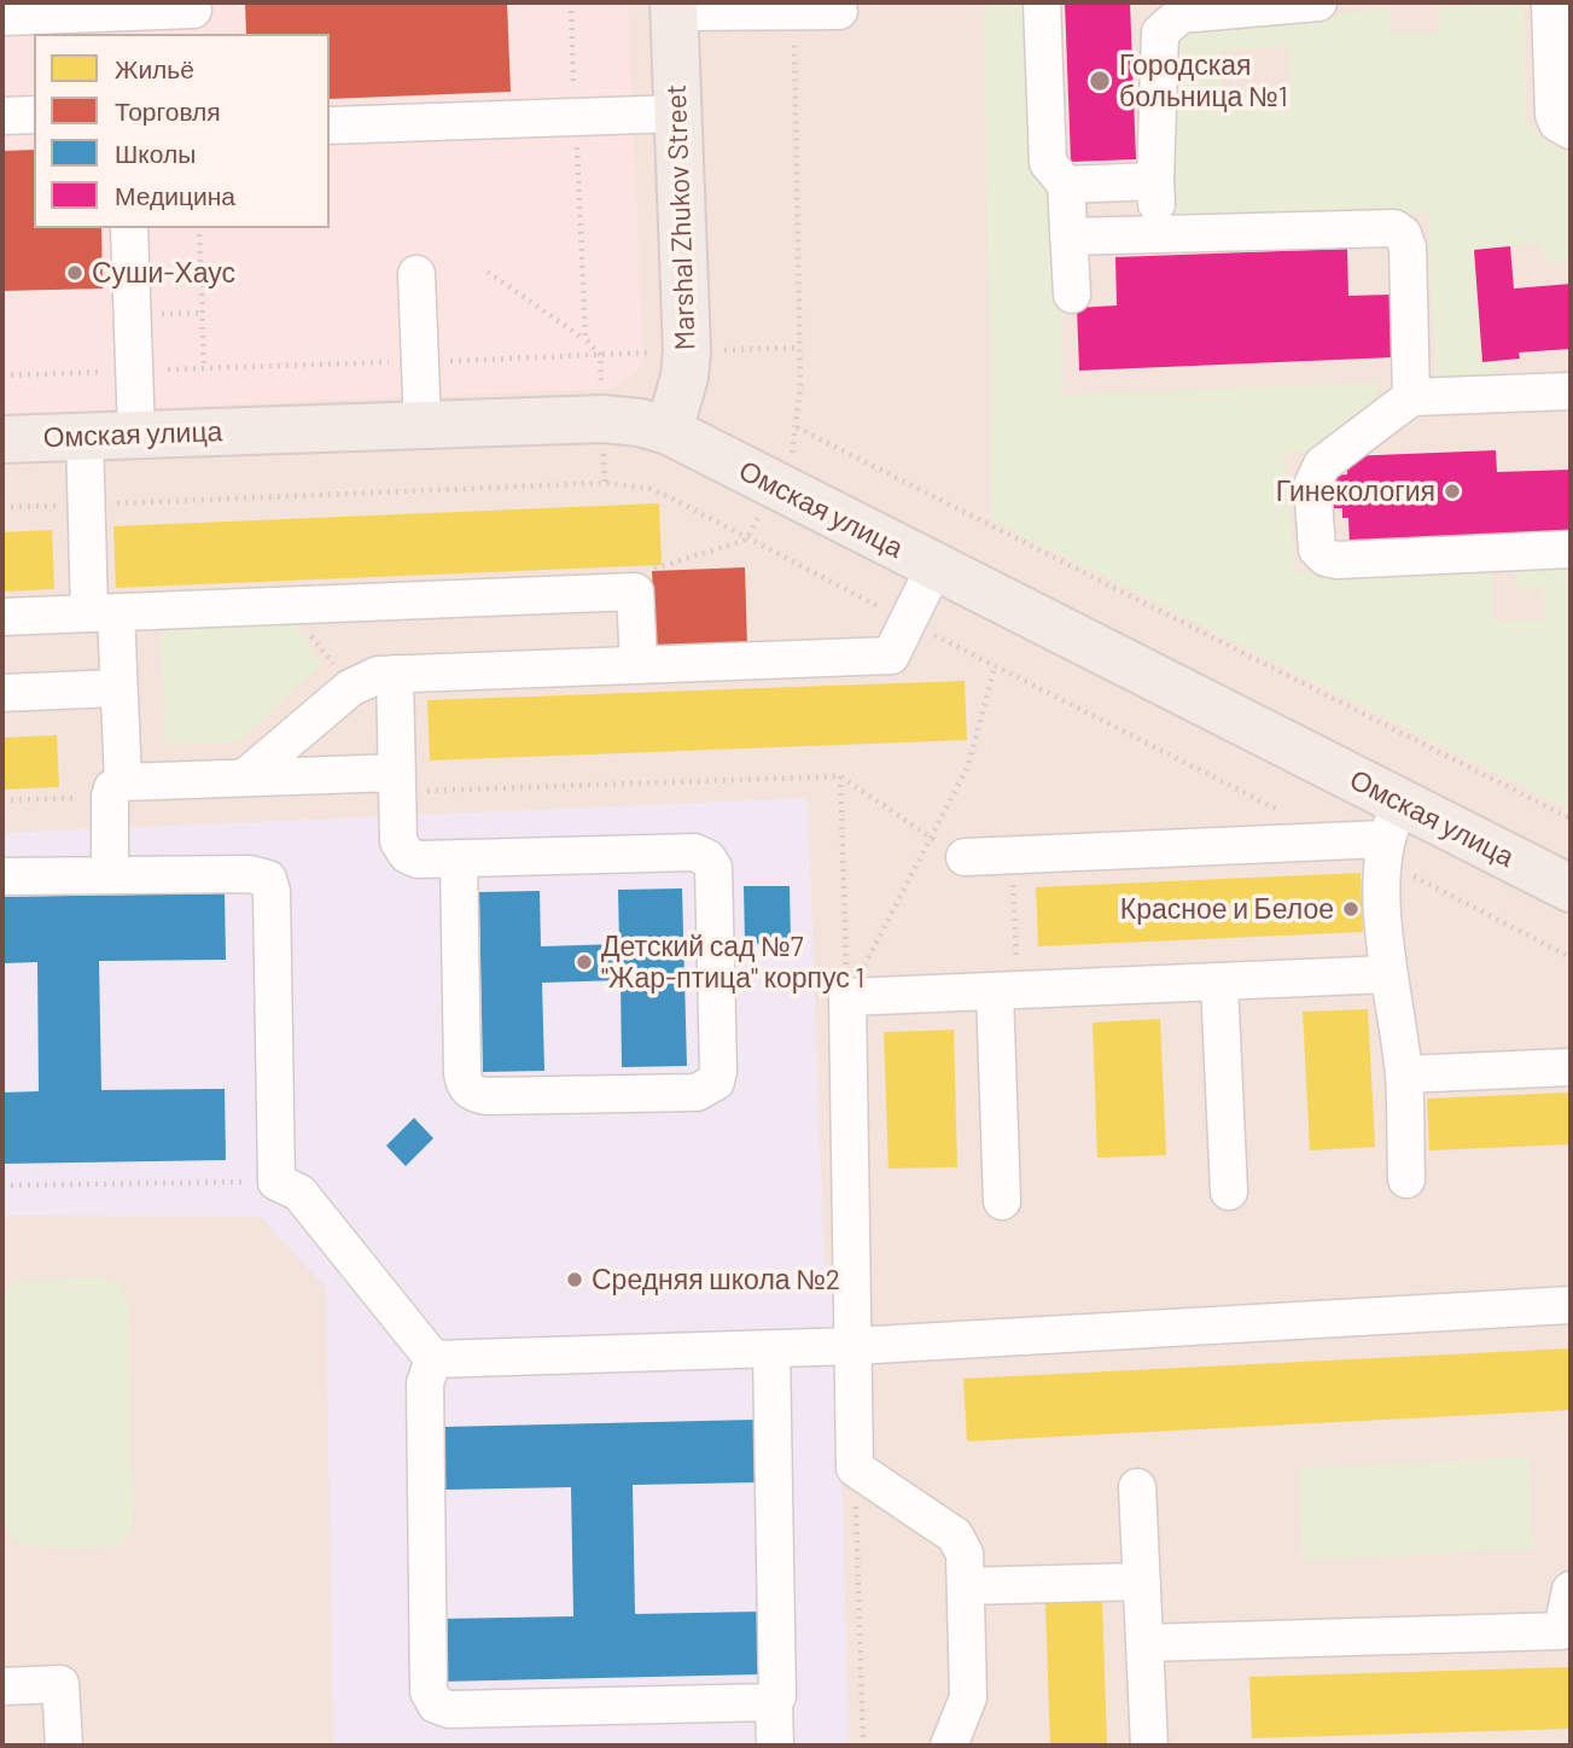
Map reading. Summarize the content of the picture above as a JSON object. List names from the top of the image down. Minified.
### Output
{"streets":{"main road":["Marshal Zhukov Street","Омская улица"]},"crossings":[["Marshal Zhukov Street","Омская улица"]],"places":["Городская больница №1","Суши-Хаус","Гинекология","Красное и Белое","Детский сад №7 \"Жар-птица\" корпус 1","Средняя школа №2"],"legend":["Жильё","Торговля","Школы","Медицина"]}
